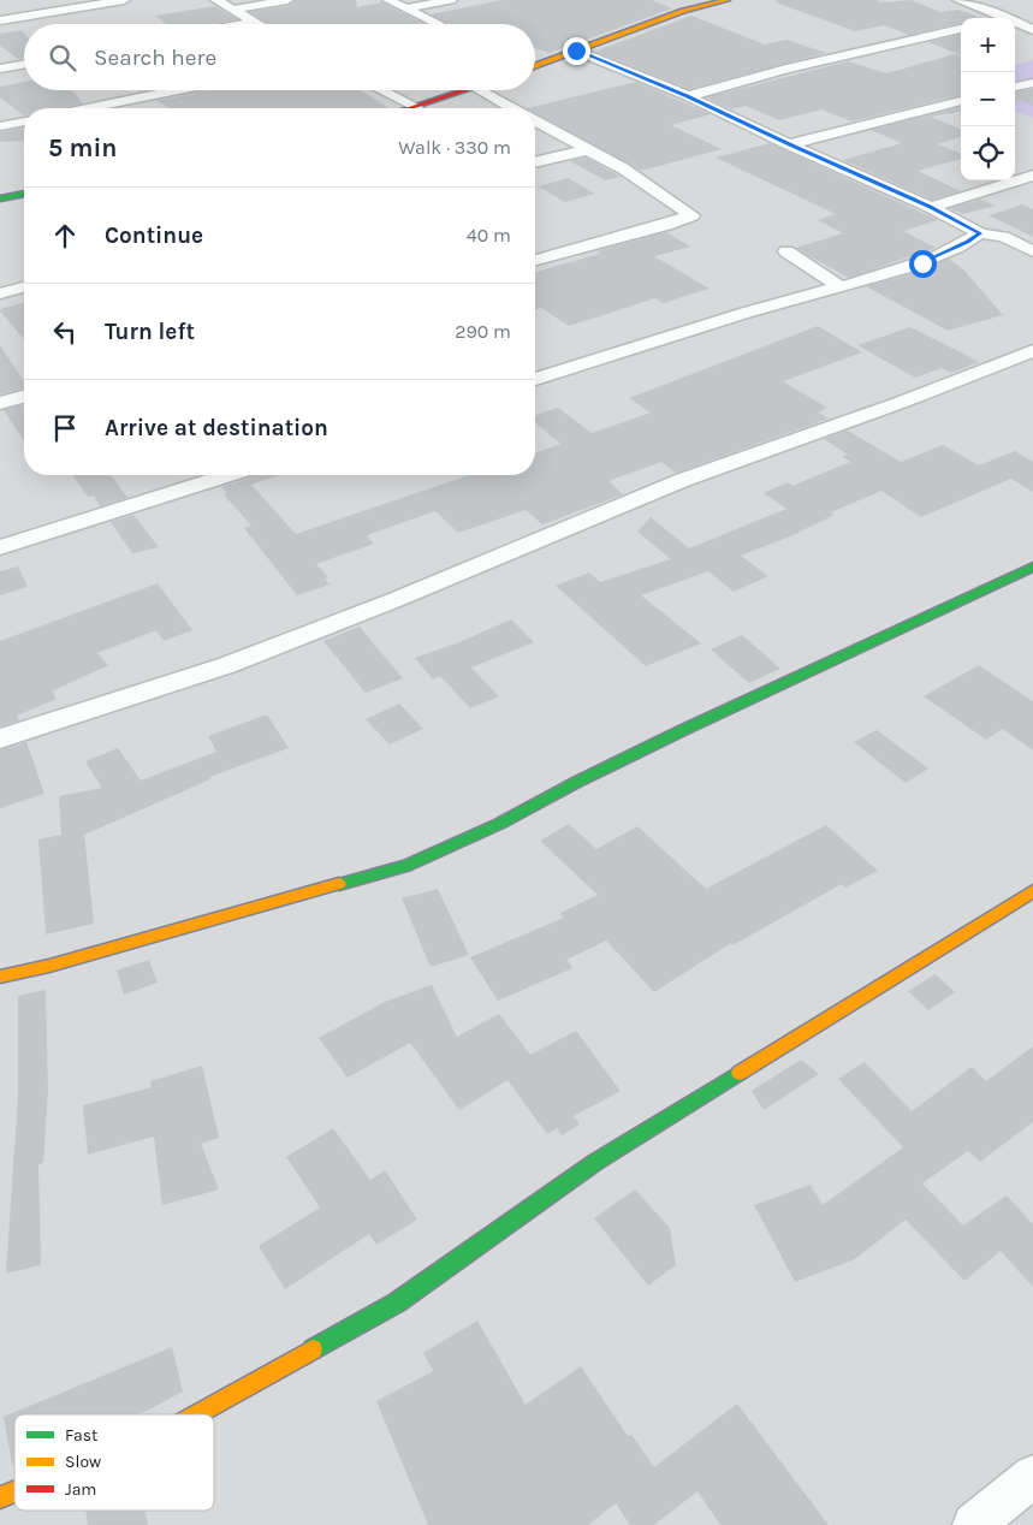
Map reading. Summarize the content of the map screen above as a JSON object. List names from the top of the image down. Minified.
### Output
{"legend":["Fast","Slow","Jam"],"page":{"map_buttons":["+","−"],"search":"Search here","heading":["5 min","Walk · 330 m"],"list":[["Continue","40 m"],["Turn left","290 m"],"Arrive at destination"]}}
